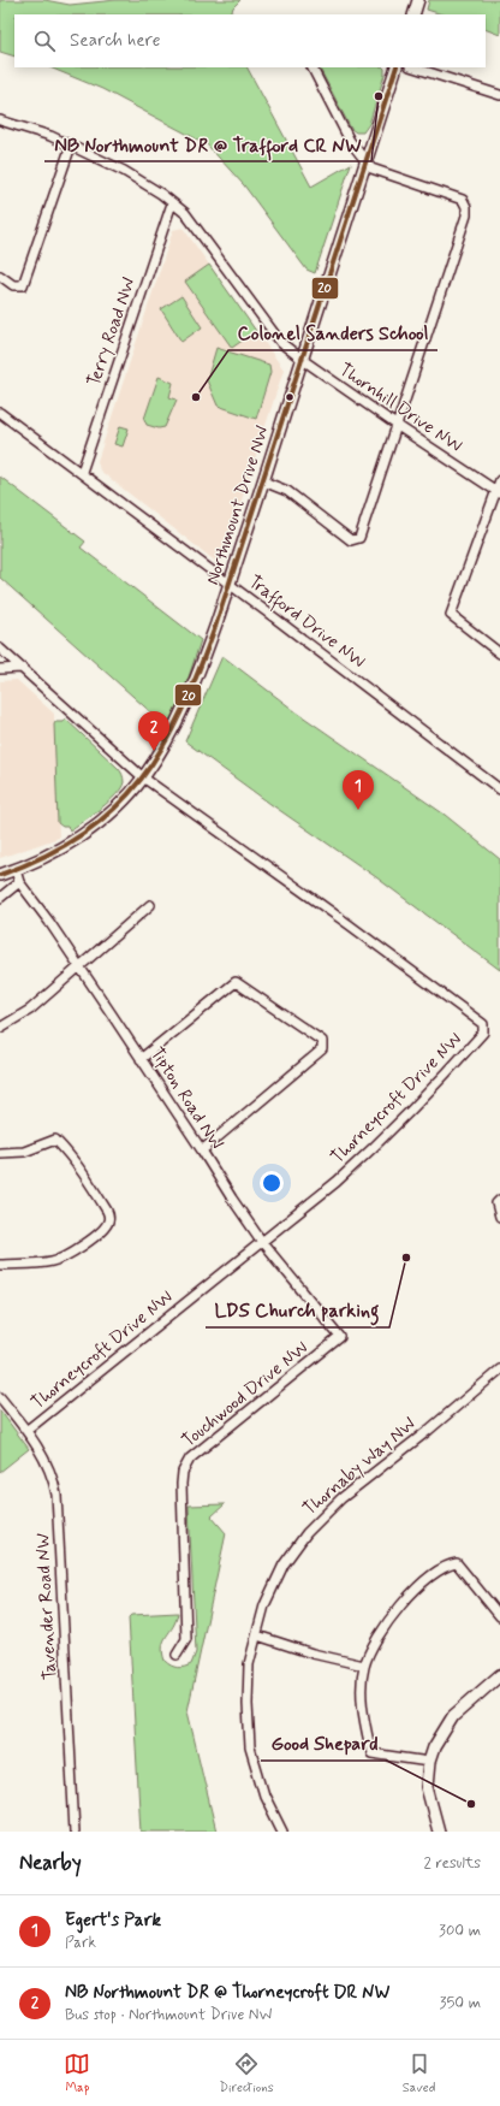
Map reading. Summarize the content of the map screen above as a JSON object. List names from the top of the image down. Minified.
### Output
{"streets":{"street":["Terry Road NW","Thornhill Drive NW","Northmount Drive NW","Trafford Drive NW","Tipton Road NW","Thorneycroft Drive NW","Touchwood Drive NW","Thornaby Way NW","Tavender Road NW"]},"crossings":[["Terry Road NW","Thornhill Drive NW"],["Terry Road NW","Trafford Drive NW"],["Thornhill Drive NW","Northmount Drive NW"],["Northmount Drive NW","Trafford Drive NW"],["Northmount Drive NW","Tipton Road NW"],["Northmount Drive NW","Thorneycroft Drive NW"],["Tipton Road NW","Thorneycroft Drive NW"],["Tipton Road NW","Touchwood Drive NW"],["Thorneycroft Drive NW","Tavender Road NW"]],"places":["NB Northmount DR @ Trafford CR NW","Colonel Sanders School","LDS Church parking","Good Shepard"],"lines":["transit line 20"],"page":{"search":"Search here","pins":["2","1"],"heading":["Nearby","2 results"],"list":[{"mark":"1","name":"Egert's Park","note":"Park","value":"300 m"},{"mark":"2","name":"NB Northmount DR @ Thorneycroft DR NW","note":"Bus stop · Northmount Drive NW","value":"350 m"}],"nav":["Map","Directions","Saved"]}}
